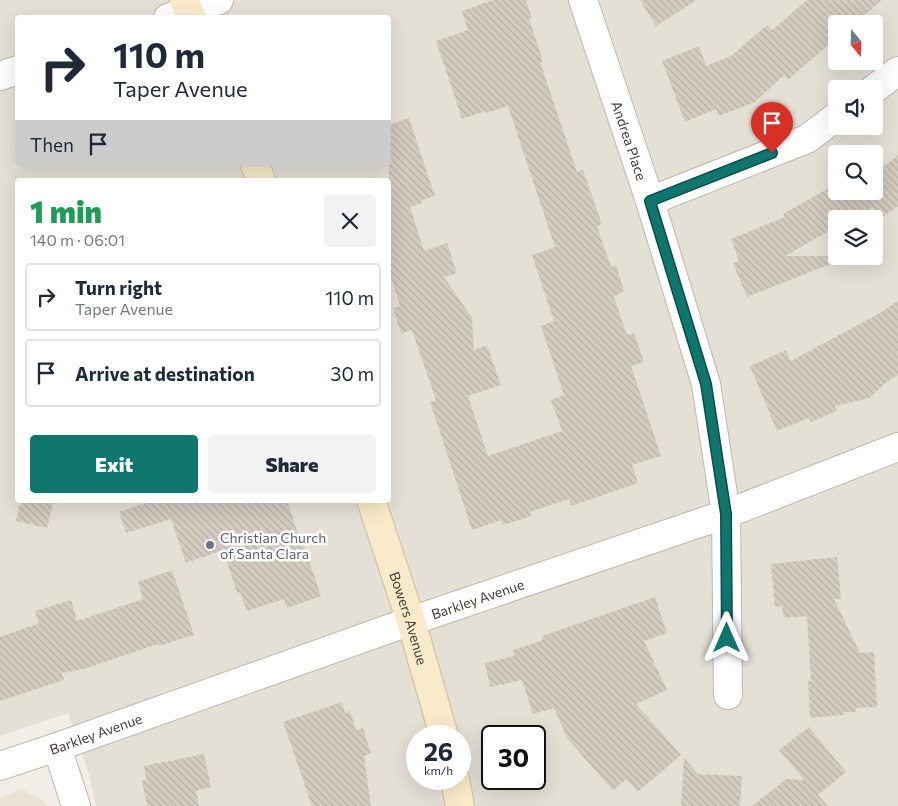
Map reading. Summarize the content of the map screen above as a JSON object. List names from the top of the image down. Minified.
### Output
{"streets":{"main road":["Bowers Avenue"],"street":["Andrea Place","Barkley Avenue"]},"crossings":[["Andrea Place","Barkley Avenue"],["Barkley Avenue","Bowers Avenue"]],"places":["Christian Church of Santa Clara"],"north":"bottom","page":{"turn":["110 m","Taper Avenue"],"then":"Then","heading":["1 min","140 m · 06:01"],"list":[{"name":"Turn right","note":"Taper Avenue","value":"110 m"},{"name":"Arrive at destination","value":"30 m"}],"buttons":["Exit","Share"],"speed":"26 km/h","limit":"30"}}
